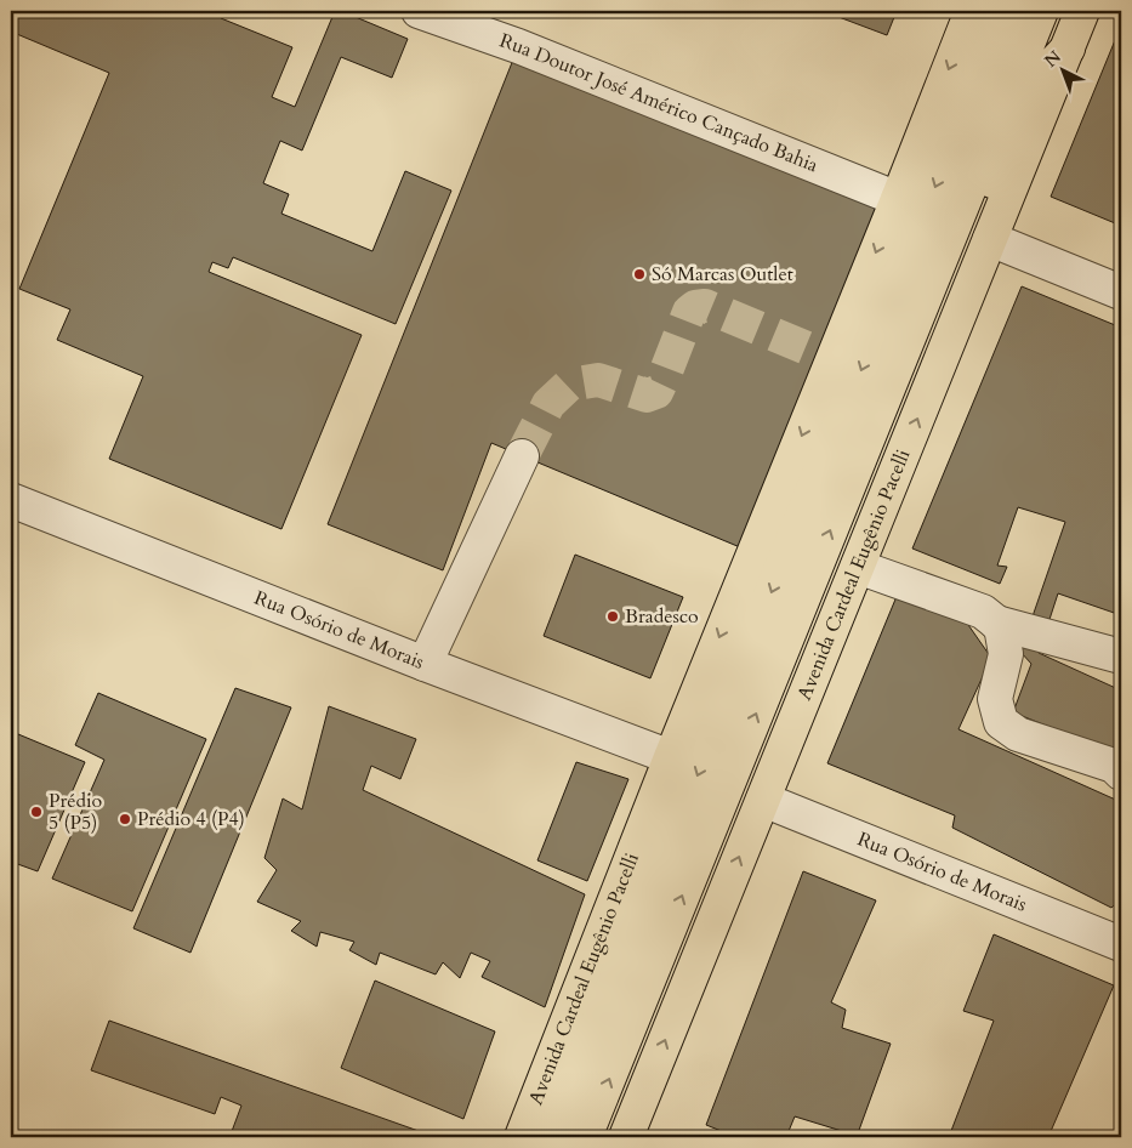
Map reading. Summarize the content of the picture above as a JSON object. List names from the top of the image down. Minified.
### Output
{"streets":{"main road":["Avenida Cardeal Eugênio Pacelli"],"street":["Rua Doutor José Américo Cançado Bahia","Rua Osório de Morais"]},"crossings":[["Rua Doutor José Américo Cançado Bahia","Avenida Cardeal Eugênio Pacelli"],["Avenida Cardeal Eugênio Pacelli","Rua Osório de Morais"]],"places":["Só Marcas Outlet","Bradesco","Prédio 5 (P5)","Prédio 4 (P4)"],"north":"top left"}
